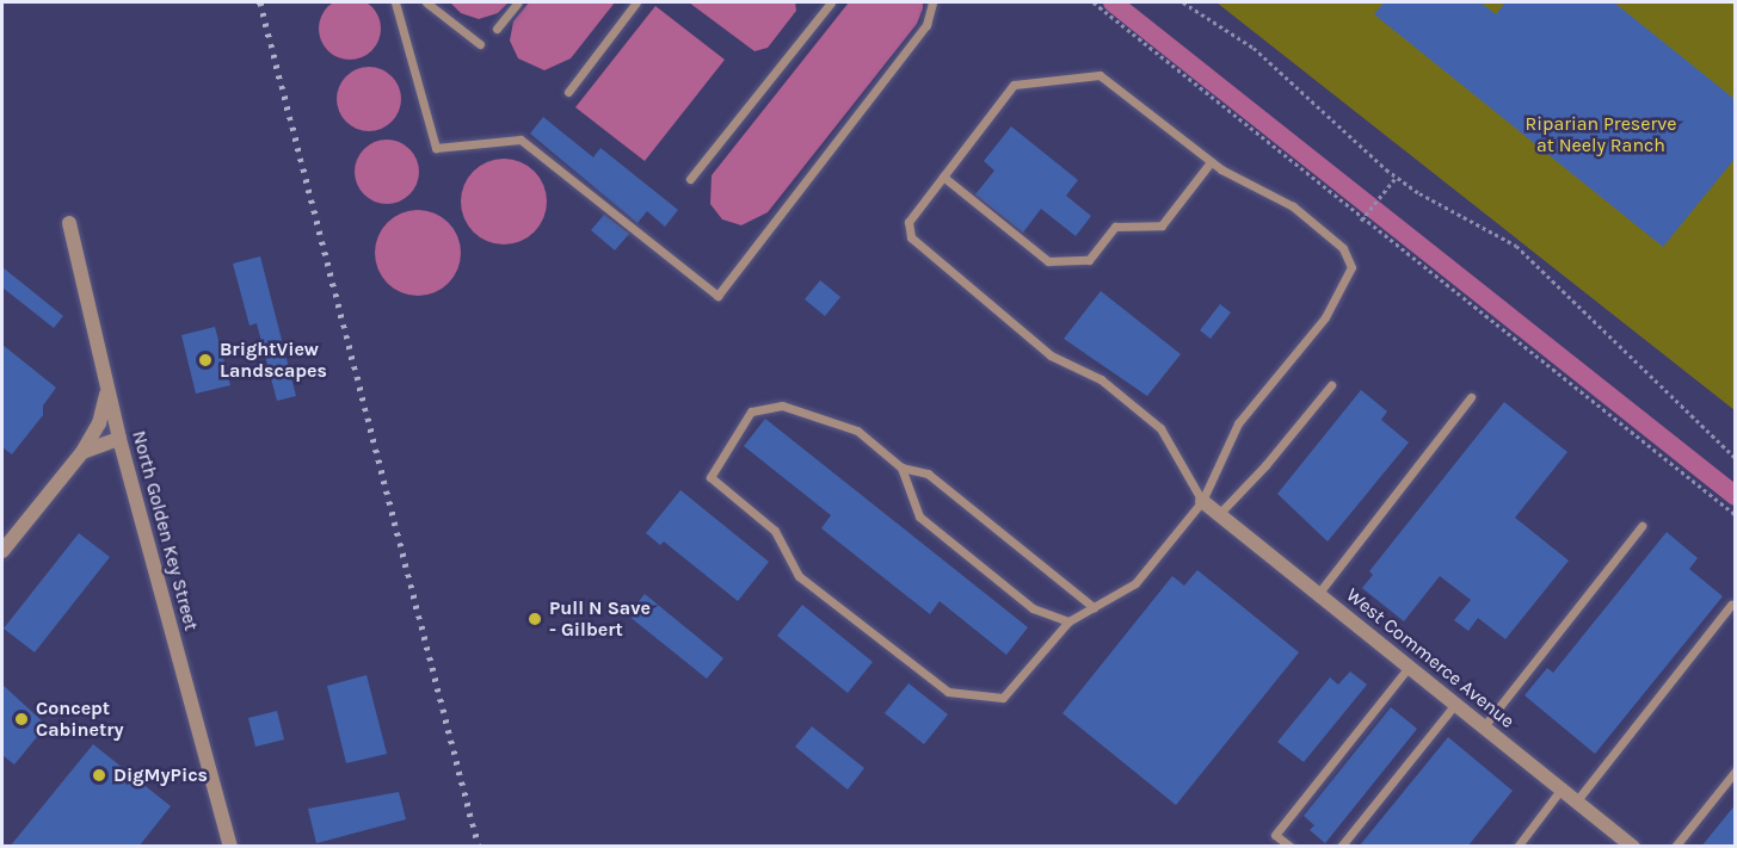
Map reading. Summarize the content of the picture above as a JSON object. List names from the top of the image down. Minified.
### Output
{"streets":{"street":["North Golden Key Street","West Commerce Avenue"]},"parks":["Riparian Preserve at Neely Ranch"],"places":["BrightView Landscapes","Pull N Save - Gilbert","Concept Cabinetry","DigMyPics"]}
